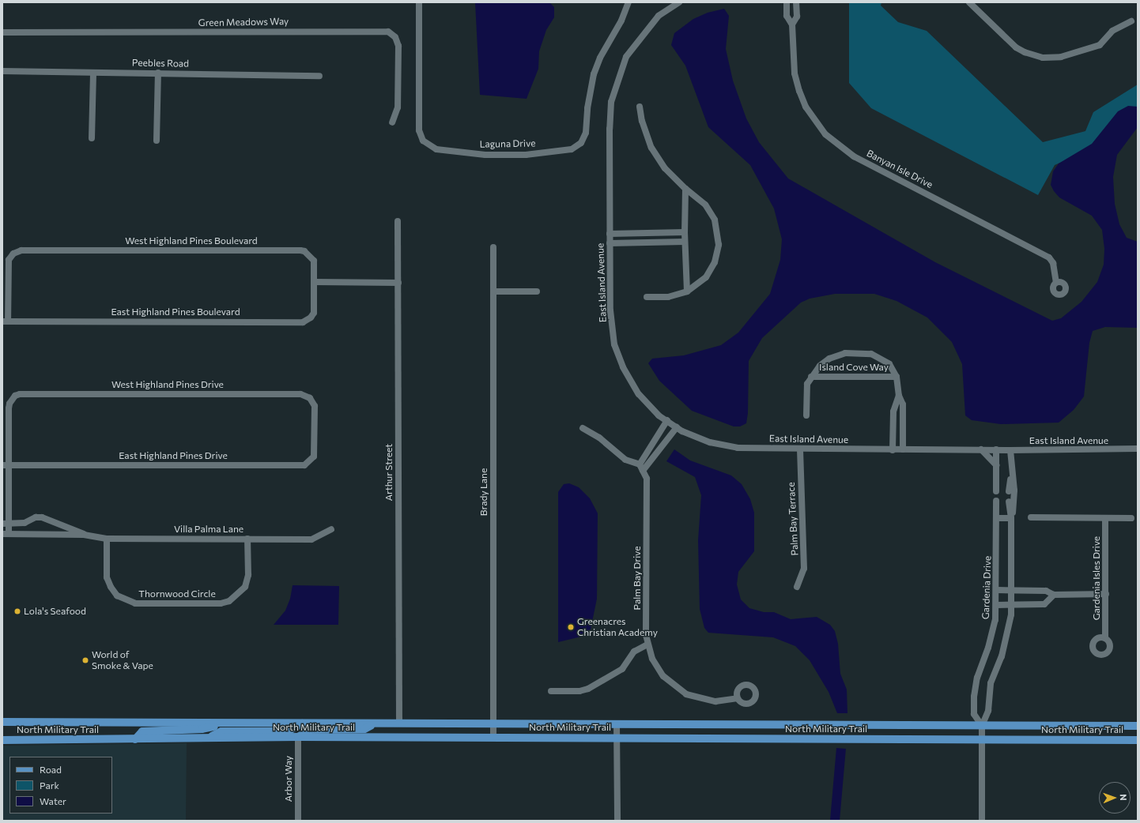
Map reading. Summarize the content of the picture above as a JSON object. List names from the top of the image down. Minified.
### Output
{"streets":{"main road":["North Military Trail"],"street":["Green Meadows Way","Peebles Road","Laguna Drive","Banyan Isle Drive","West Highland Pines Boulevard","East Island Avenue","East Highland Pines Boulevard","Island Cove Way","West Highland Pines Drive","East Highland Pines Drive","Arthur Street","Brady Lane","Palm Bay Terrace","Villa Palma Lane","Palm Bay Drive","Gardenia Isles Drive","Gardenia Drive","Thornwood Circle","Arbor Way"]},"crossings":[["West Highland Pines Boulevard","East Highland Pines Boulevard"],["East Island Avenue","Island Cove Way"],["East Island Avenue","Palm Bay Terrace"],["West Highland Pines Drive","East Highland Pines Drive"],["Arthur Street","North Military Trail"],["Brady Lane","North Military Trail"],["Villa Palma Lane","Thornwood Circle"],["Gardenia Drive","North Military Trail"],["North Military Trail","Arbor Way"]],"places":["Lola's Seafood","Greenacres Christian Academy","World of Smoke & Vape"],"legend":["Road","Park","Water"],"north":"right"}
